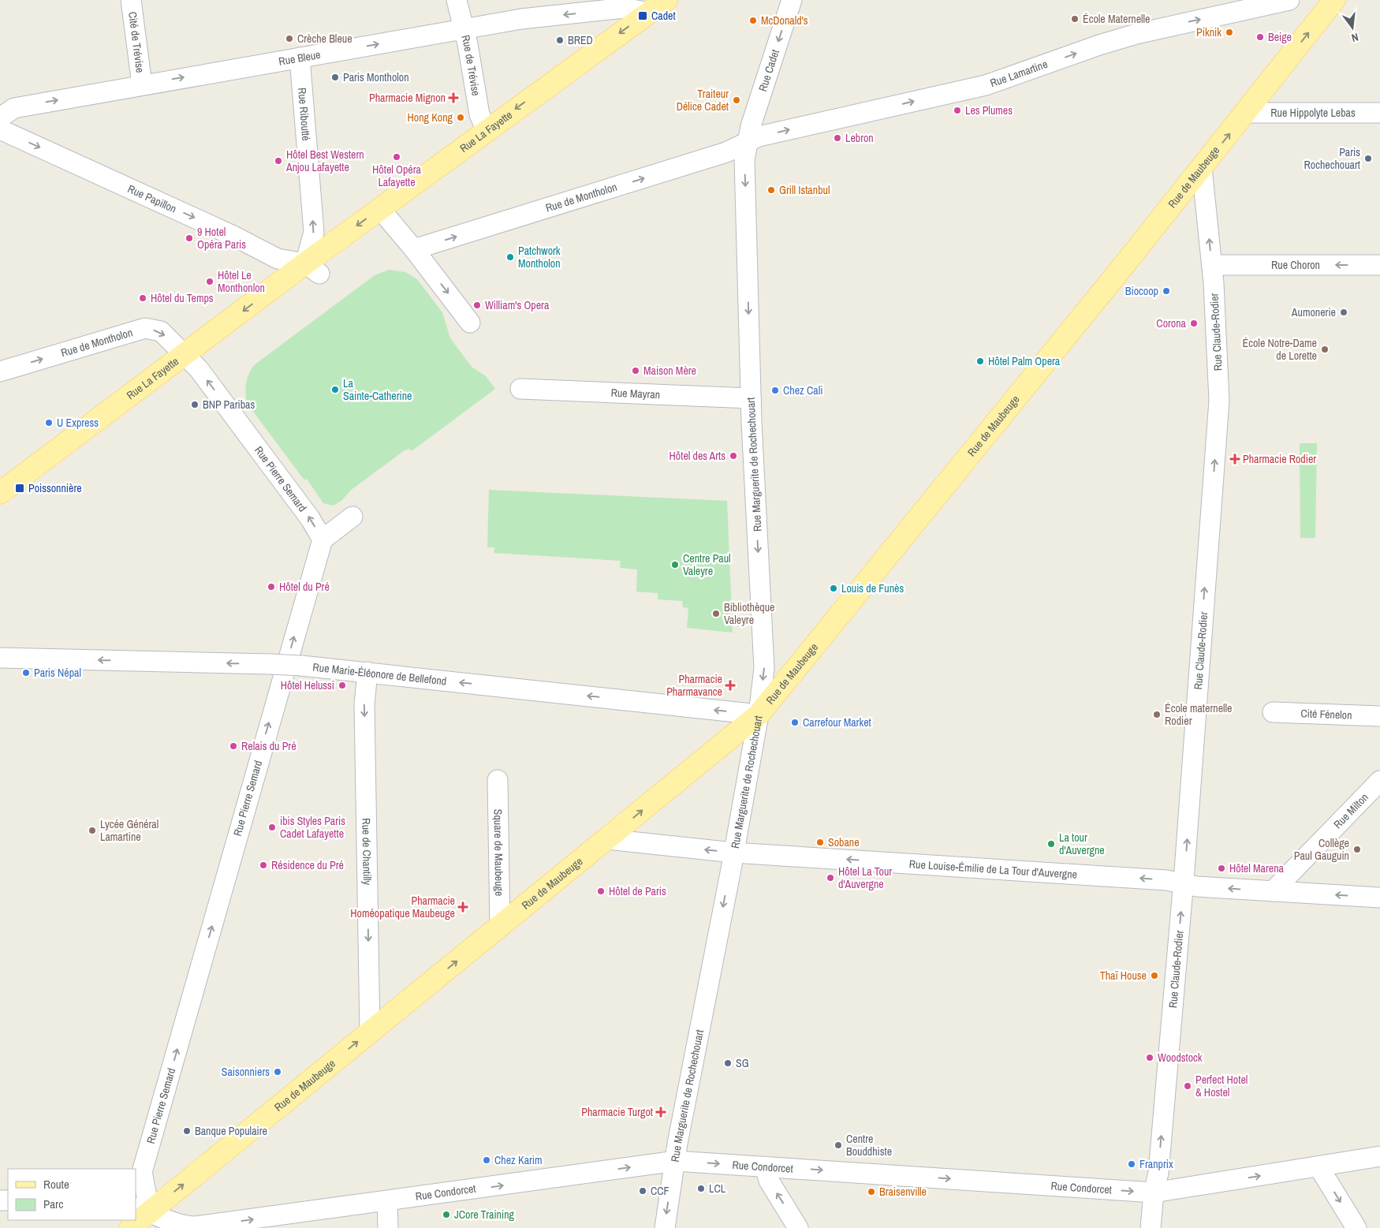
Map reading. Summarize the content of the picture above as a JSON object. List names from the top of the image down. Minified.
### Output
{"streets":{"main road":["Rue La Fayette","Rue de Maubeuge"],"street":["Cité de Trévise","Rue Bleue","Rue de Trévise","Rue Cadet","Rue Lamartine","Rue Hippolyte Lebas","Rue Riboutté","Rue de Montholon","Rue Papillon","Rue Choron","Rue Claude-Rodier","Rue Mayran","Rue Marguerite de Rochechouart","Rue Pierre Semard","Rue Marie-Éléonore de Bellefond","Cité Fénelon","Rue Milton","Rue de Chantilly","Square de Maubeuge","Rue Louise-Émilie de La Tour d'Auvergne","Rue Condorcet"]},"crossings":[["Cité de Trévise","Rue Bleue"],["Rue Bleue","Rue de Trévise"],["Rue Bleue","Rue Riboutté"],["Rue Bleue","Rue La Fayette"],["Rue de Trévise","Rue La Fayette"],["Rue Cadet","Rue Lamartine"],["Rue Cadet","Rue de Montholon"],["Rue Cadet","Rue Marguerite de Rochechouart"],["Rue Lamartine","Rue de Montholon"],["Rue Lamartine","Rue Marguerite de Rochechouart"],["Rue Hippolyte Lebas","Rue de Maubeuge"],["Rue Riboutté","Rue La Fayette"],["Rue Riboutté","Rue Papillon"],["Rue La Fayette","Rue de Montholon"],["Rue La Fayette","Rue Papillon"],["Rue La Fayette","Rue Pierre Semard"],["Rue de Maubeuge","Rue Claude-Rodier"],["Rue de Maubeuge","Rue Marguerite de Rochechouart"],["Rue de Maubeuge","Rue Pierre Semard"],["Rue de Maubeuge","Rue Marie-Éléonore de Bellefond"],["Rue de Maubeuge","Rue de Chantilly"],["Rue de Maubeuge","Square de Maubeuge"],["Rue de Maubeuge","Rue Louise-Émilie de La Tour d'Auvergne"],["Rue de Maubeuge","Rue Condorcet"],["Rue de Montholon","Rue Marguerite de Rochechouart"],["Rue de Montholon","Rue Pierre Semard"],["Rue Choron","Rue Claude-Rodier"],["Rue Claude-Rodier","Rue Louise-Émilie de La Tour d'Auvergne"],["Rue Claude-Rodier","Rue Condorcet"],["Rue Mayran","Rue Marguerite de Rochechouart"],["Rue Marguerite de Rochechouart","Rue Marie-Éléonore de Bellefond"],["Rue Marguerite de Rochechouart","Rue Louise-Émilie de La Tour d'Auvergne"],["Rue Marguerite de Rochechouart","Rue Condorcet"],["Rue Pierre Semard","Rue Condorcet"],["Rue Marie-Éléonore de Bellefond","Rue de Chantilly"],["Rue Milton","Rue Louise-Émilie de La Tour d'Auvergne"]],"one_way":["Rue Cadet","Rue Lamartine","Rue Riboutté","Rue La Fayette","Rue de Maubeuge","Rue de Montholon","Rue Papillon","Rue Choron","Rue Claude-Rodier","Rue Marguerite de Rochechouart","Rue Pierre Semard","Rue Marie-Éléonore de Bellefond","Rue de Chantilly","Rue Louise-Émilie de La Tour d'Auvergne","Rue Condorcet"],"places":{"transit":["Cadet","Poissonnière"],"other":["École Maternelle","McDonald's","Piknik","Beige","Crèche Bleue","BRED","Paris Montholon","Traiteur Délice Cadet","Les Plumes","Hong Kong","Lebron","Hôtel Opéra Lafayette","Paris Rochechouart","Hôtel Best Western Anjou Lafayette","Grill Istanbul","9 Hotel Opéra Paris","Patchwork Montholon","Hôtel Le Monthonlon","Biocoop","Hôtel du Temps","William's Opera","Aumonerie","Corona","École Notre-Dame de Lorette","Hôtel Palm Opera","Maison Mère","La Sainte-Catherine","Chez Cali","BNP Paribas","U Express","Hôtel des Arts","Centre Paul Valeyre","Hôtel du Pré","Louis de Funès","Bibliothèque Valeyre","Paris Népal","Hôtel Helussi","École maternelle Rodier","Carrefour Market","Relais du Pré","ibis Styles Paris Cadet Lafayette","Lycée Général Lamartine","Sobane","La tour d'Auvergne","Collège Paul Gauguin","Résidence du Pré","Hôtel Marena","Hôtel La Tour d'Auvergne","Hôtel de Paris","Thaï House","Woodstock","SG","Saisonniers","Perfect Hotel & Hostel","Banque Populaire","Centre Bouddhiste","Chez Karim","Franprix","LCL","CCF","Braisenville","JCore Training"],"health":["Pharmacie Mignon","Pharmacie Rodier","Pharmacie Pharmavance","Pharmacie Homéopatique Maubeuge","Pharmacie Turgot"]},"legend":["Route","Parc"],"north":"bottom"}
